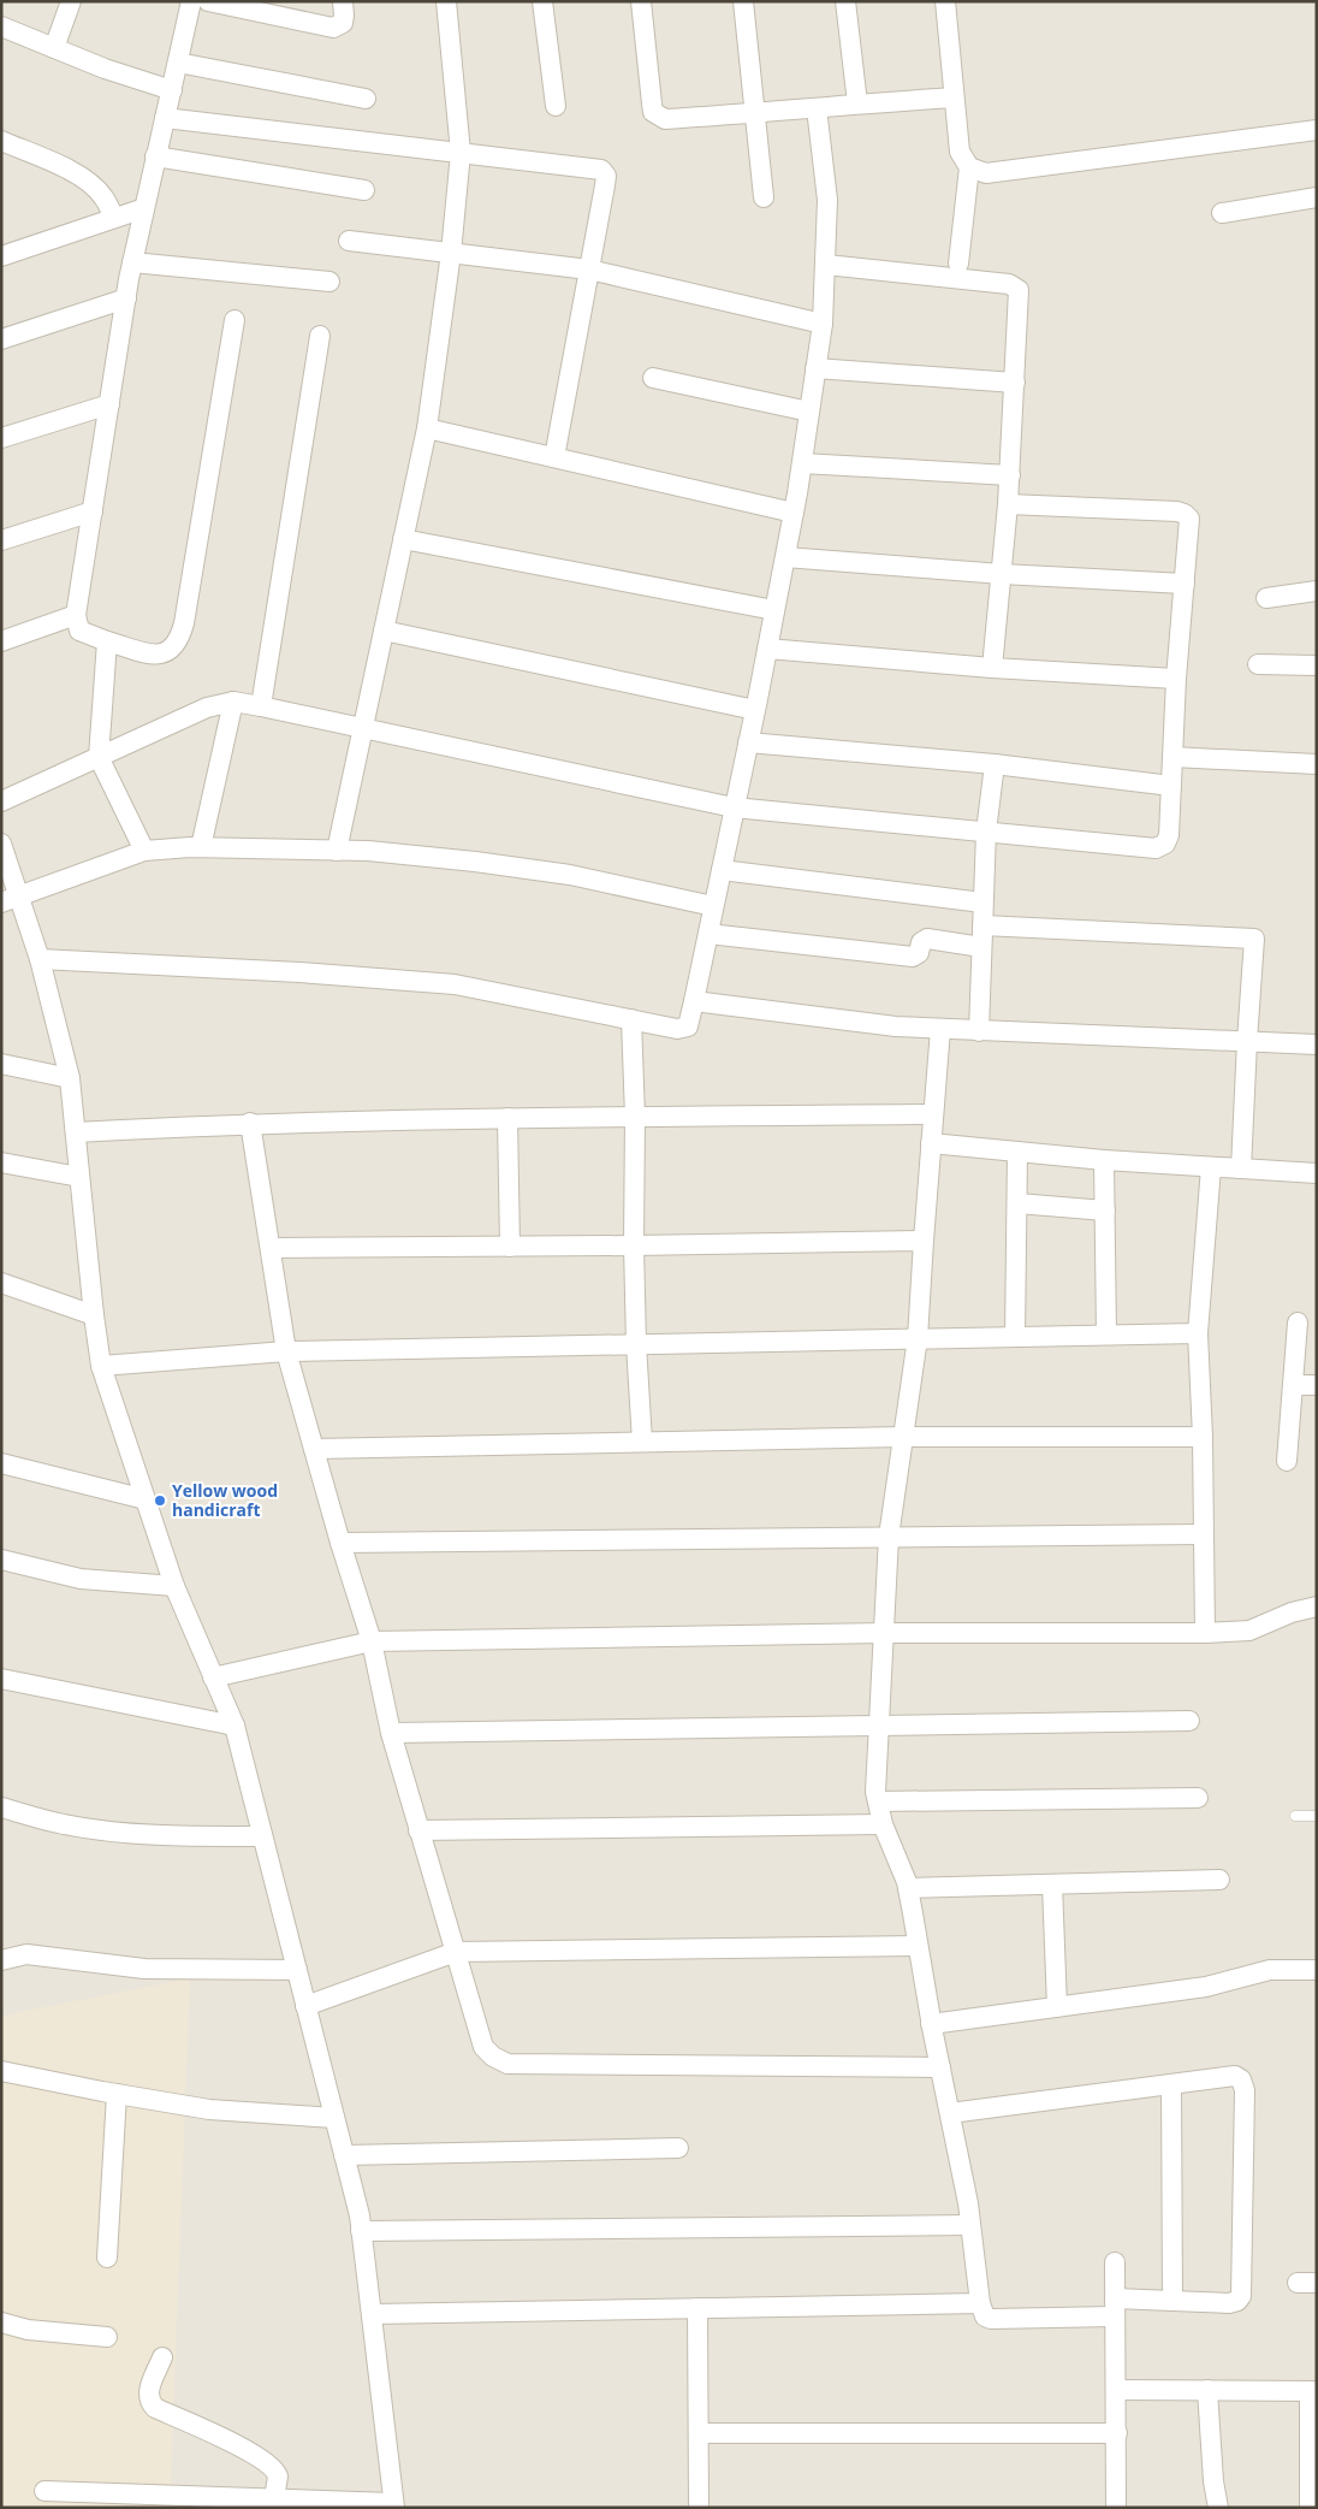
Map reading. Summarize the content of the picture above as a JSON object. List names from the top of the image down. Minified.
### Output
{"places":["Yellow wood handicraft"]}
